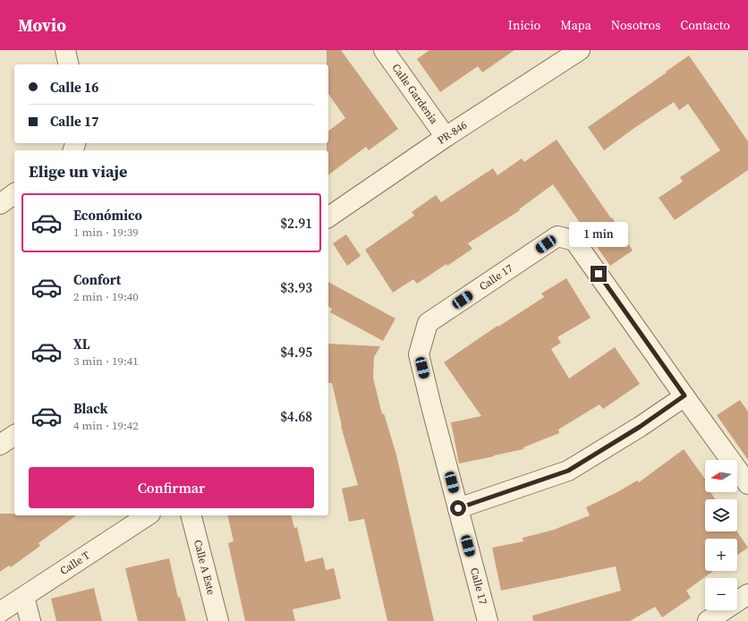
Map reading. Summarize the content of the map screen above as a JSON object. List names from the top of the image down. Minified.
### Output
{"streets":{"street":["Calle Gardenia","PR-846","Calle 17","Calle T","Calle A Este"]},"crossings":[["Calle Gardenia","PR-846"]],"north":"left","page":{"header":"Movio","nav":["Inicio","Mapa","Nosotros","Contacto"],"banner":["Calle 16","Calle 17"],"heading":"Elige un viaje","list":[{"name":"Económico","note":"1 min · 19:39","value":"$2.91"},{"name":"Confort","note":"2 min · 19:40","value":"$3.93"},{"name":"XL","note":"3 min · 19:41","value":"$4.95"},{"name":"Black","note":"4 min · 19:42","value":"$4.68"}],"bubble":"1 min","map_buttons":["+","−"],"buttons":"Confirmar"}}
